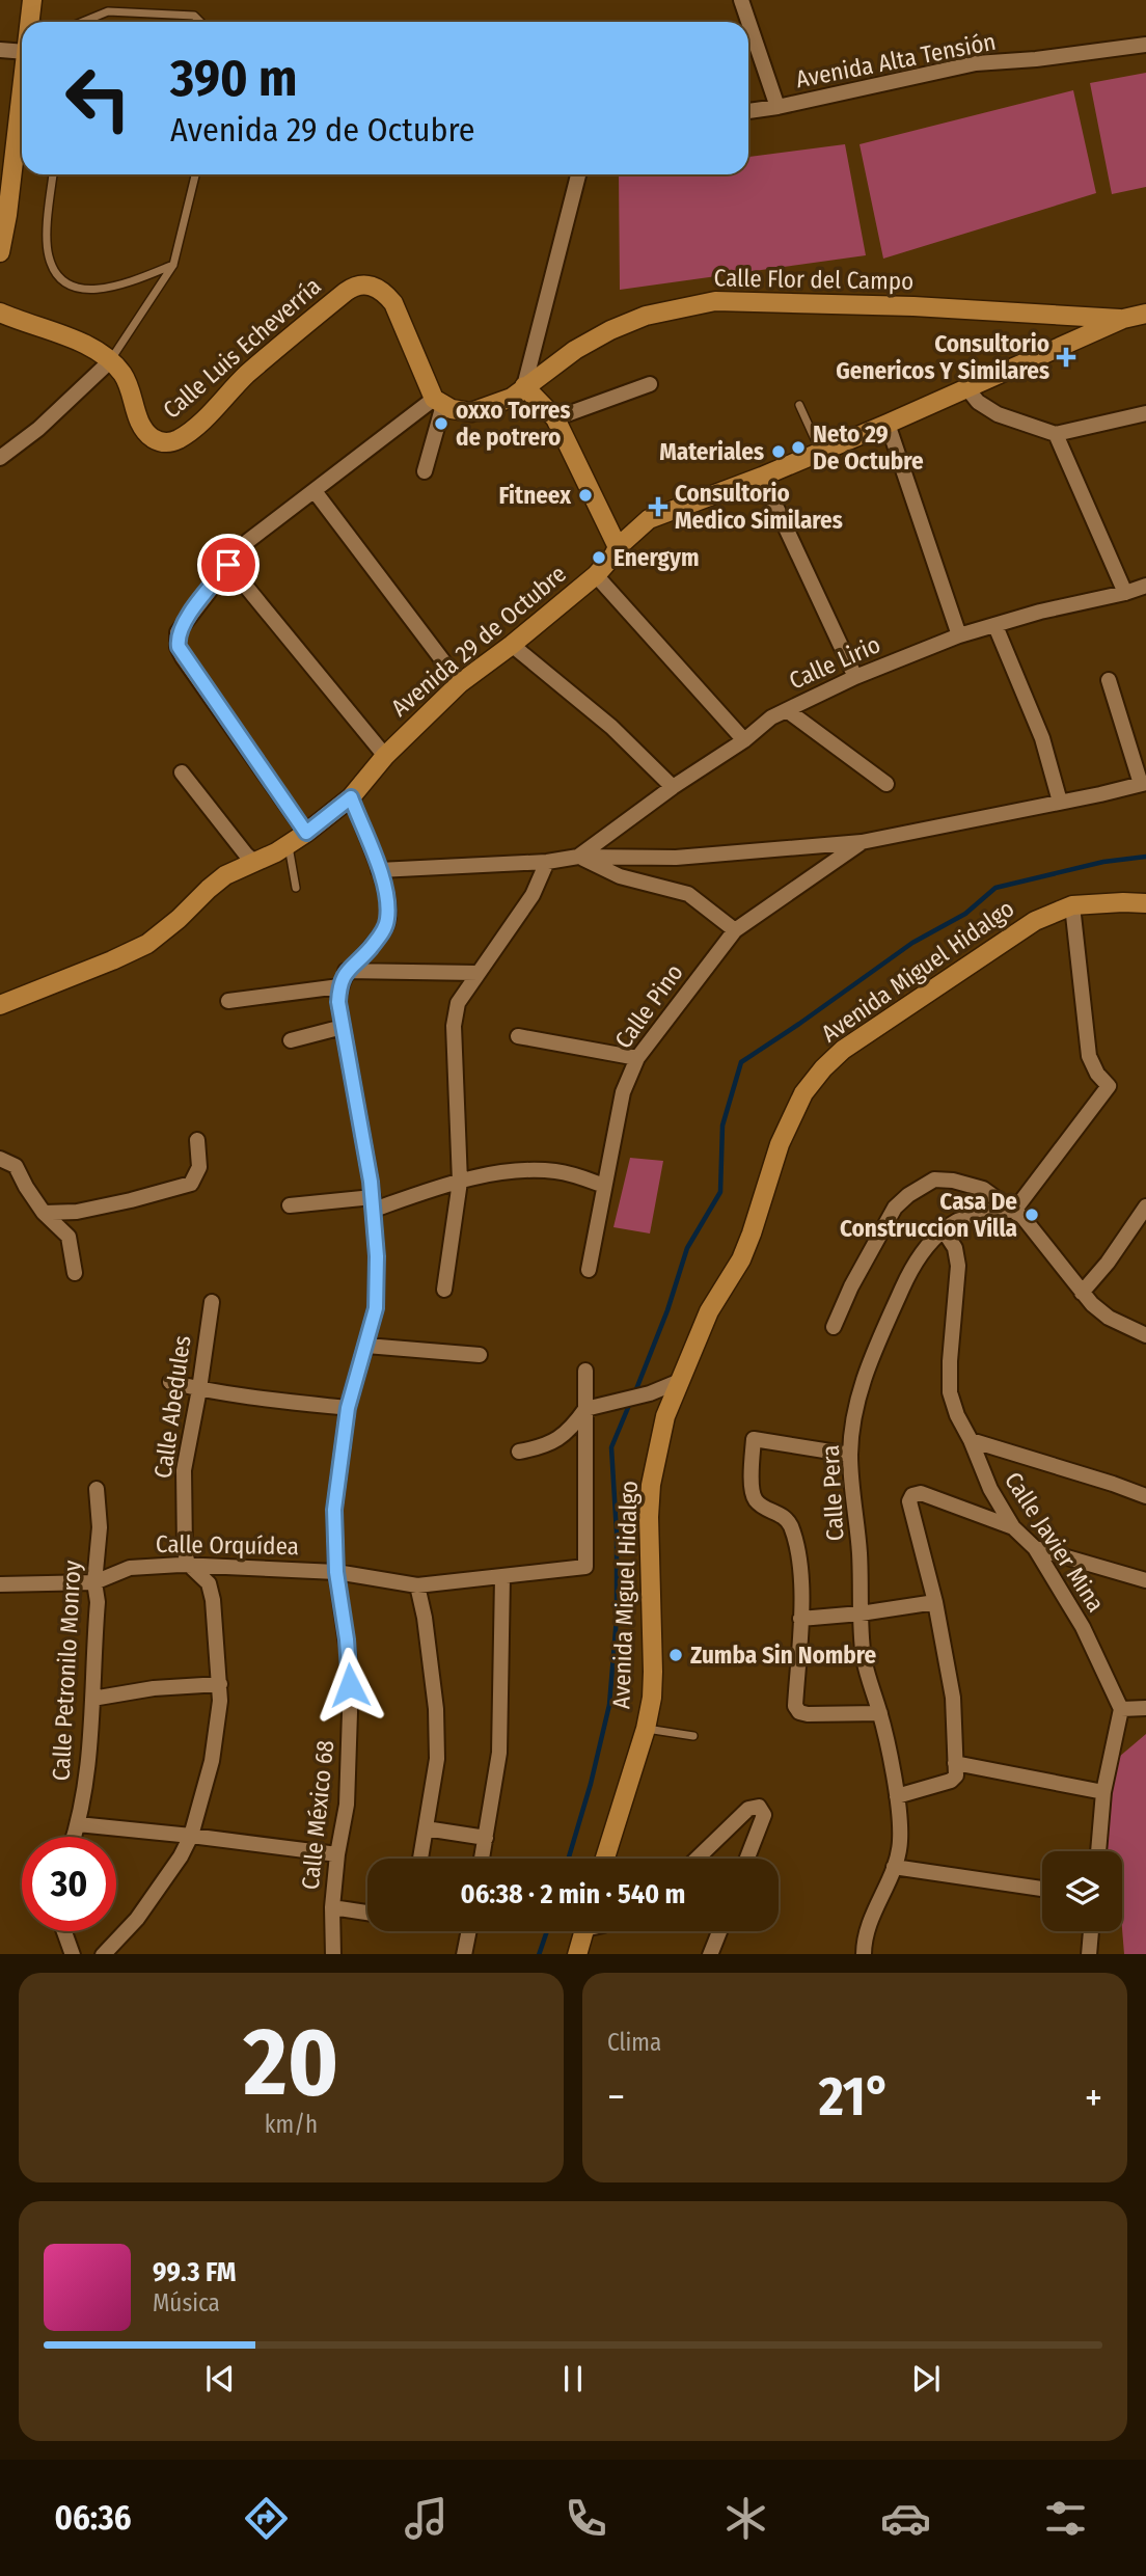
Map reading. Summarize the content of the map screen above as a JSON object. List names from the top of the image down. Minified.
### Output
{"streets":{"street":["Avenida Alta Tensión","Calle Flor del Campo","Calle Luis Echeverría","Avenida 29 de Octubre","Calle Lirio","Avenida Miguel Hidalgo","Calle Pino","Calle Abedules","Calle Pera","Calle Javier Mina","Calle Orquídea","Calle Petronilo Monroy","Calle México 68"]},"crossings":[["Calle Flor del Campo","Avenida 29 de Octubre"],["Avenida 29 de Octubre","Calle México 68"],["Calle Lirio","Calle Pino"],["Calle Pino","Calle México 68"],["Calle Abedules","Calle Orquídea"],["Calle Pera","Calle Javier Mina"],["Calle Orquídea","Calle Petronilo Monroy"],["Calle Orquídea","Calle México 68"]],"places":{"health":["Consultorio Genericos Y Similares","Consultorio Medico Similares"],"other":["oxxo Torres de potrero","Neto 29 De Octubre","Materiales","Fitneex","Energym","Casa De Construccion Villa","Zumba Sin Nombre"]},"page":{"turn":["390 m","Avenida 29 de Octubre"],"limit":"30","trip":"06:38 · 2 min · 540 m","tile":[["20","km/h"],"Clima"],"heat":["−","21°","+"],"song":["99.3 FM","Música"],"tabs":"06:36"}}
